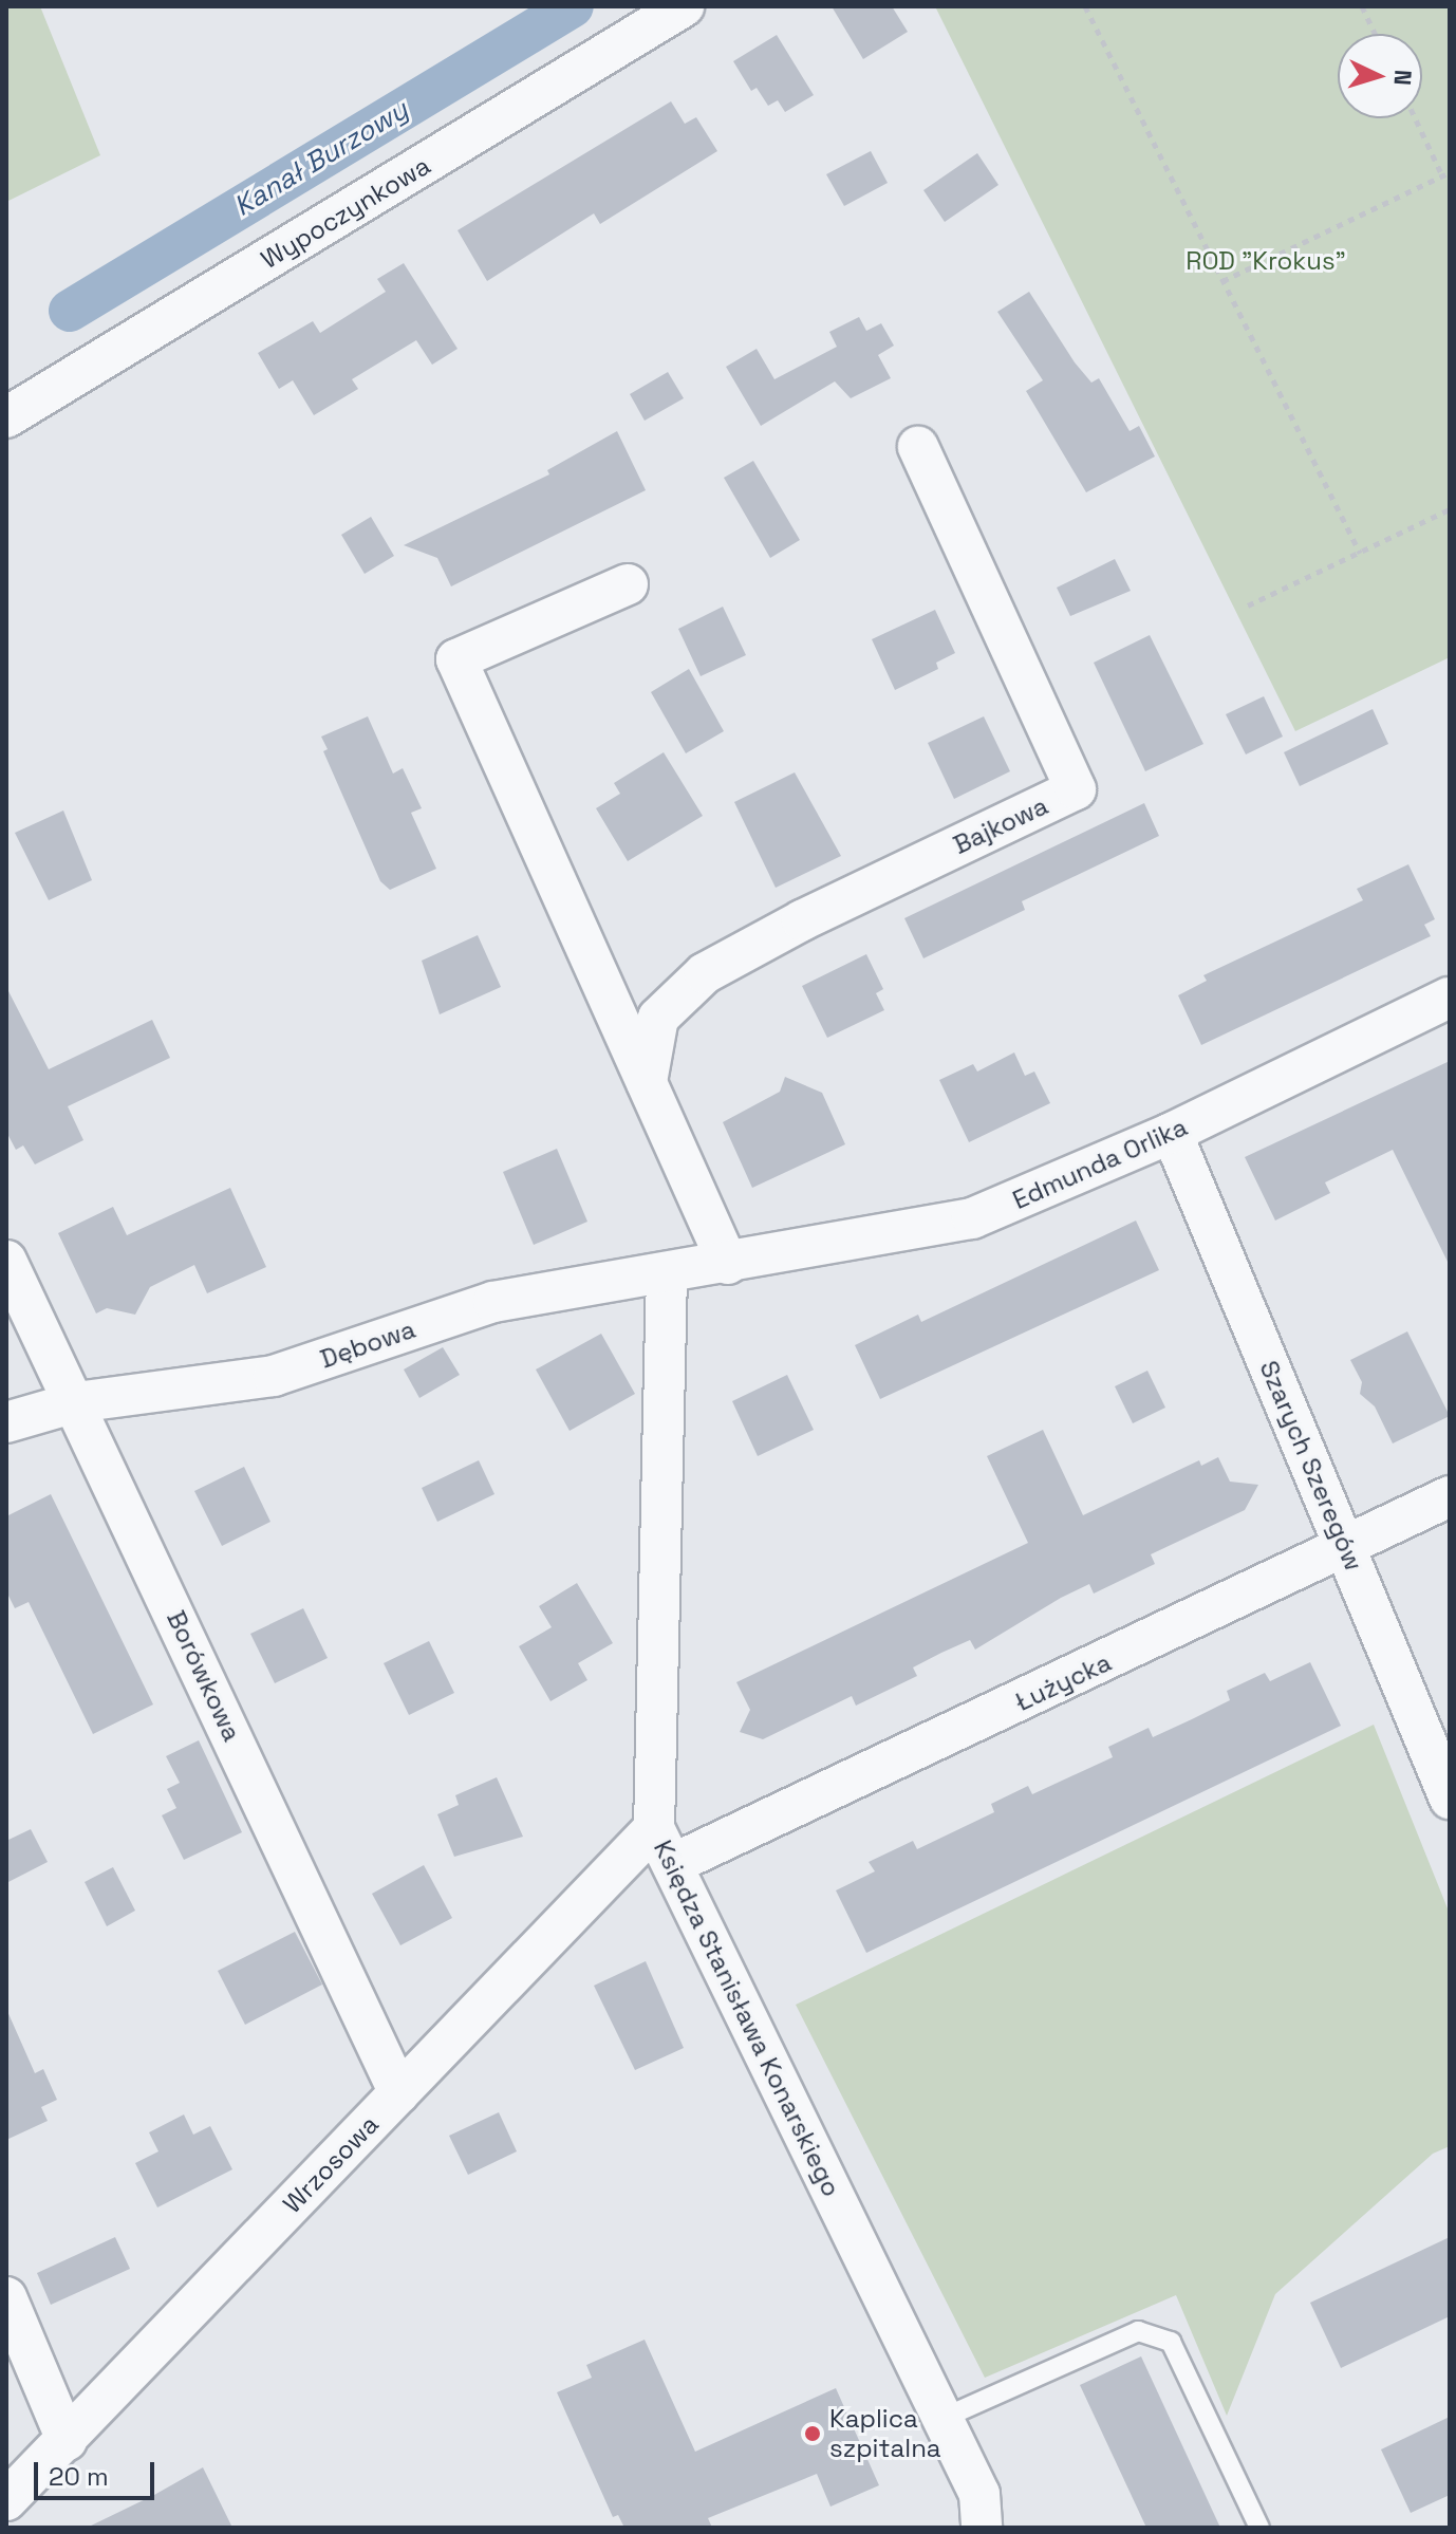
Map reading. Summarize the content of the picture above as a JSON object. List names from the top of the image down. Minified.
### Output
{"streets":{"street":["Wypoczynkowa","Bajkowa","Edmunda Orlika","Dębowa","Szarych Szeregów","Borówkowa","Łużycka","Księdza Stanisława Konarskiego","Wrzosowa"]},"crossings":[["Edmunda Orlika","Dębowa"],["Edmunda Orlika","Szarych Szeregów"],["Dębowa","Borówkowa"],["Dębowa","Księdza Stanisława Konarskiego"],["Szarych Szeregów","Łużycka"],["Borówkowa","Wrzosowa"],["Łużycka","Księdza Stanisława Konarskiego"],["Księdza Stanisława Konarskiego","Wrzosowa"]],"water":["Kanał Burzowy"],"parks":["ROD \"Krokus\""],"places":["Kaplica szpitalna"],"scale_bar":"20 m","north":"right"}
